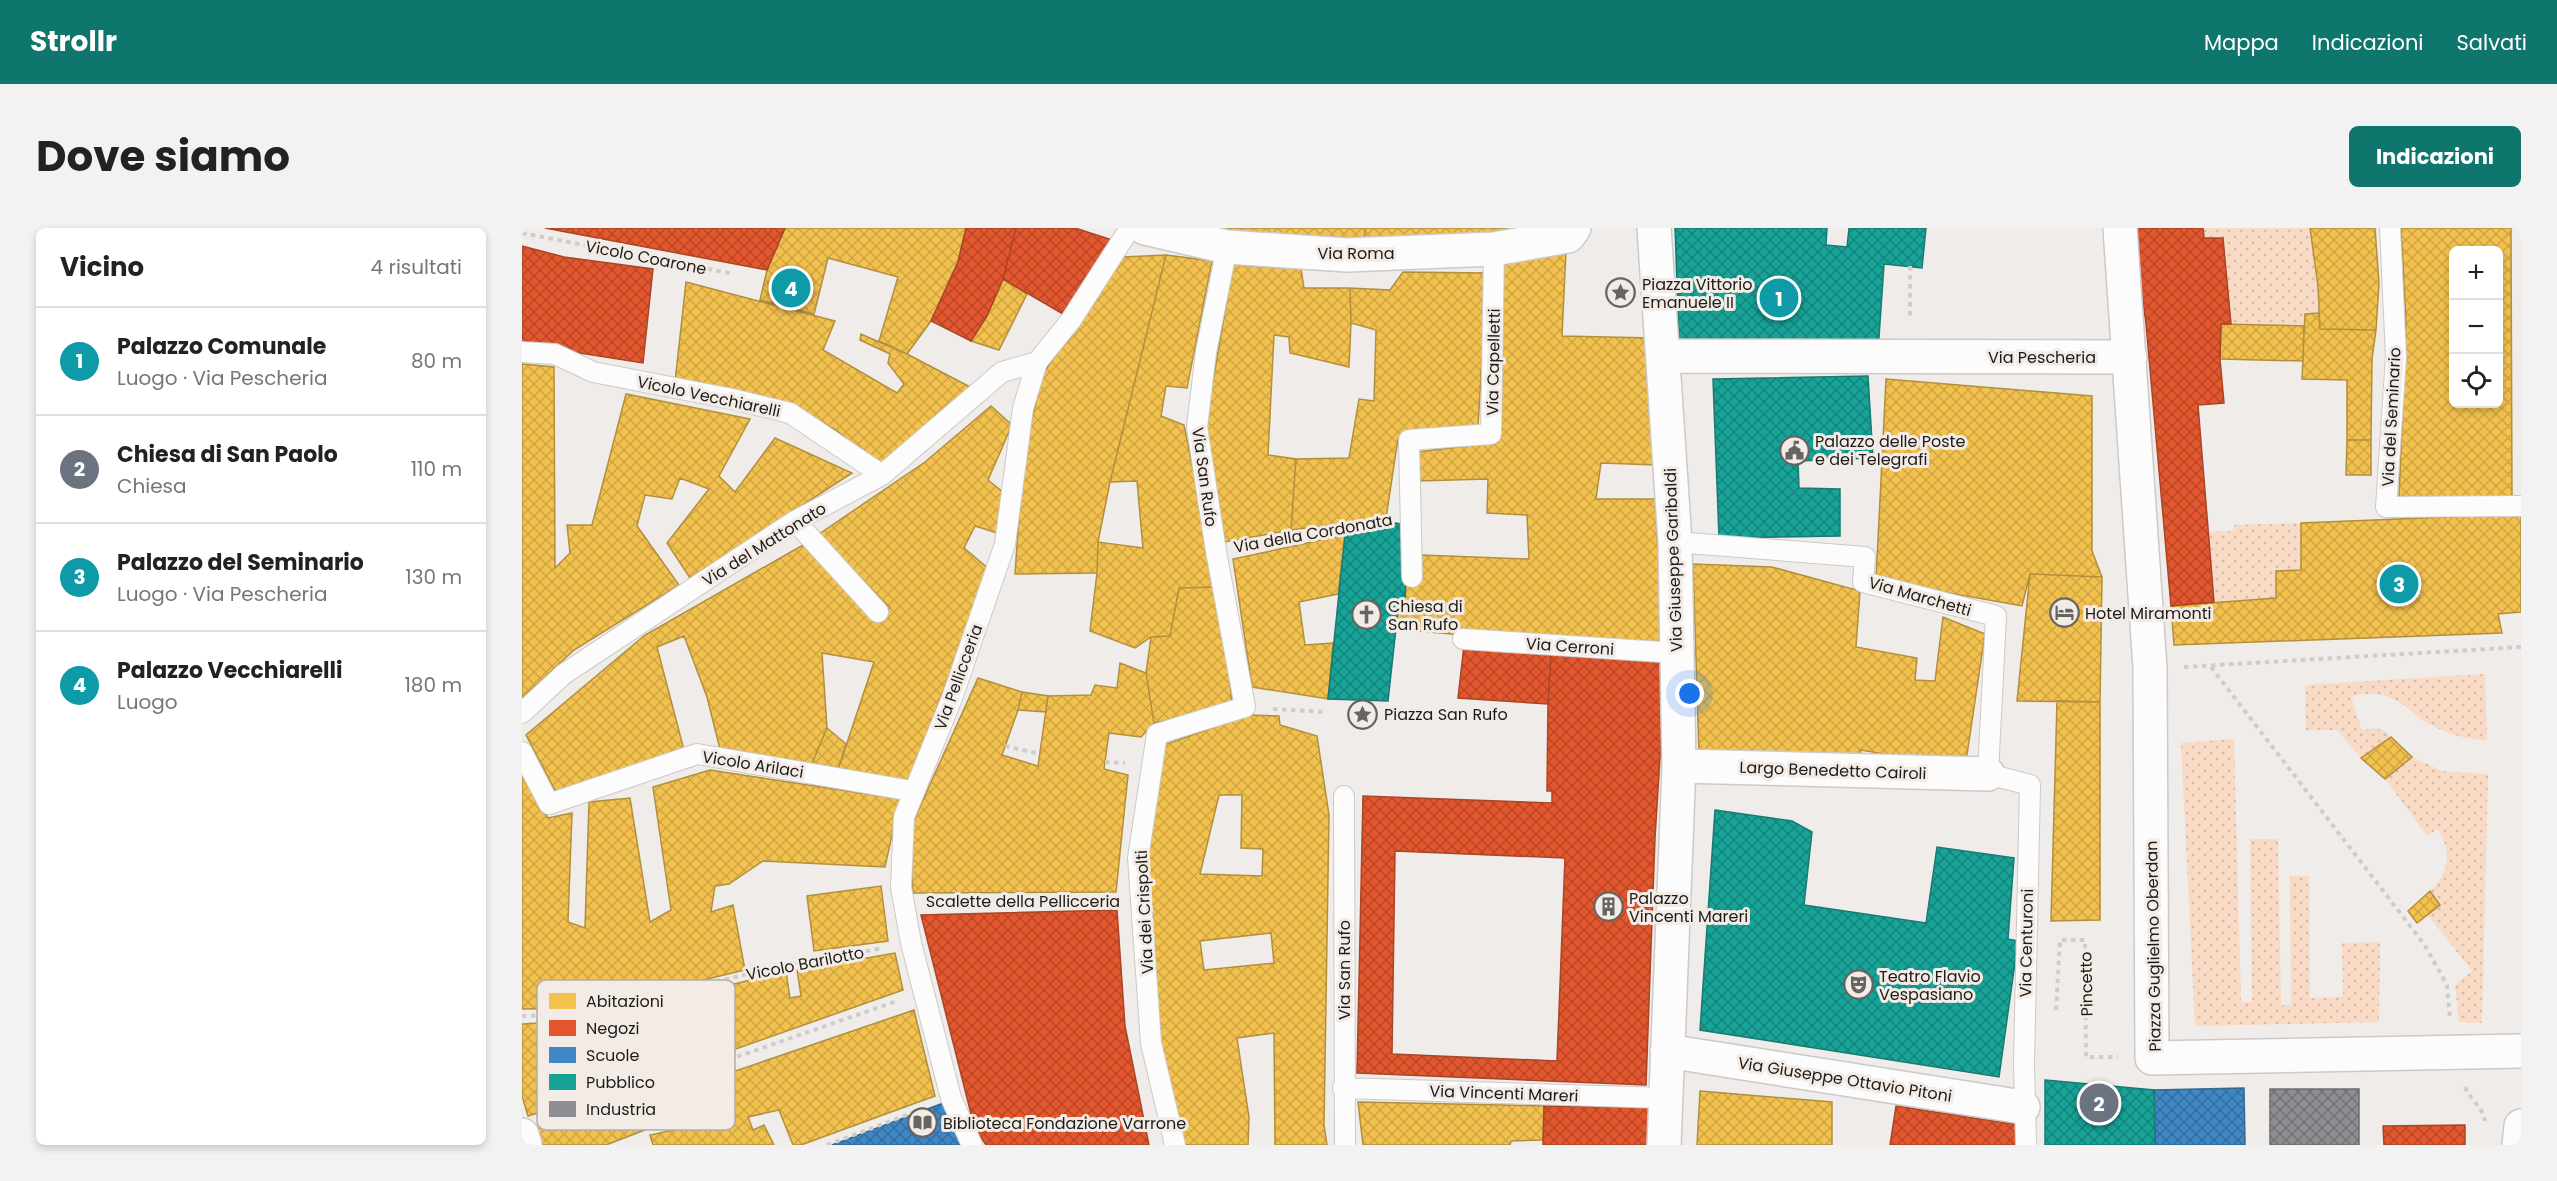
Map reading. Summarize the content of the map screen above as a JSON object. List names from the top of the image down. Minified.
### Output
{"streets":{"street":["Via Roma","Via Pescheria","Via Giuseppe Garibaldi","Largo Benedetto Cairoli","Piazza Guglielmo Oberdan","Via Giuseppe Ottavio Pitoni"],"lane":["Via Capelletti","Vicolo Vecchiarelli","Via del Seminario","Via San Rufo","Via del Mattonato","Via Marchetti","Via Cerroni","Via Pellicceria","Vicolo Arilaci","Via dei Crispolti","Via Centuroni","Via Vincenti Mareri"],"path":["Vicolo Coarone","Via della Cordonata","Scalette della Pellicceria","Vicolo Barilotto","Pincetto"]},"crossings":[["Via Roma","Via Capelletti"],["Via Roma","Via San Rufo"],["Via Pescheria","Via Giuseppe Garibaldi"],["Via Pescheria","Piazza Guglielmo Oberdan"],["Via Capelletti","Via della Cordonata"],["Vicolo Vecchiarelli","Via del Mattonato"],["Via San Rufo","Via della Cordonata"],["Via San Rufo","Via dei Crispolti"],["Via San Rufo","Via Vincenti Mareri"],["Via del Mattonato","Via Pellicceria"],["Via Giuseppe Garibaldi","Via Marchetti"],["Via Giuseppe Garibaldi","Via Cerroni"],["Via Giuseppe Garibaldi","Largo Benedetto Cairoli"],["Via Giuseppe Garibaldi","Via Giuseppe Ottavio Pitoni"],["Via Giuseppe Garibaldi","Via Vincenti Mareri"],["Via Marchetti","Largo Benedetto Cairoli"],["Via Marchetti","Via Centuroni"],["Via Pellicceria","Vicolo Arilaci"],["Via Pellicceria","Scalette della Pellicceria"],["Via Pellicceria","Vicolo Barilotto"],["Largo Benedetto Cairoli","Via Centuroni"],["Scalette della Pellicceria","Via dei Crispolti"],["Via Centuroni","Via Giuseppe Ottavio Pitoni"],["Piazza Guglielmo Oberdan","Pincetto"]],"places":{"place":["Piazza Vittorio Emanuele II","Piazza San Rufo"],"public building":["Palazzo delle Poste e dei Telegrafi"],"hotel":["Hotel Miramonti"],"church":["Chiesa di San Rufo"],"building":["Palazzo Vincenti Mareri"],"theatre":["Teatro Flavio Vespasiano"],"library":["Biblioteca Fondazione Varrone"]},"legend":["Abitazioni","Negozi","Scuole","Pubblico","Industria"],"page":{"header":"Strollr","nav":["Mappa","Indicazioni","Salvati"],"title":"Dove siamo","buttons":"Indicazioni","heading":["Vicino","4 risultati"],"map_buttons":["+","−"],"pins":["4","1","3","2"],"list":[{"mark":"1","name":"Palazzo Comunale","note":"Luogo · Via Pescheria","value":"80 m"},{"mark":"2","name":"Chiesa di San Paolo","note":"Chiesa","value":"110 m"},{"mark":"3","name":"Palazzo del Seminario","note":"Luogo · Via Pescheria","value":"130 m"},{"mark":"4","name":"Palazzo Vecchiarelli","note":"Luogo","value":"180 m"}]}}
